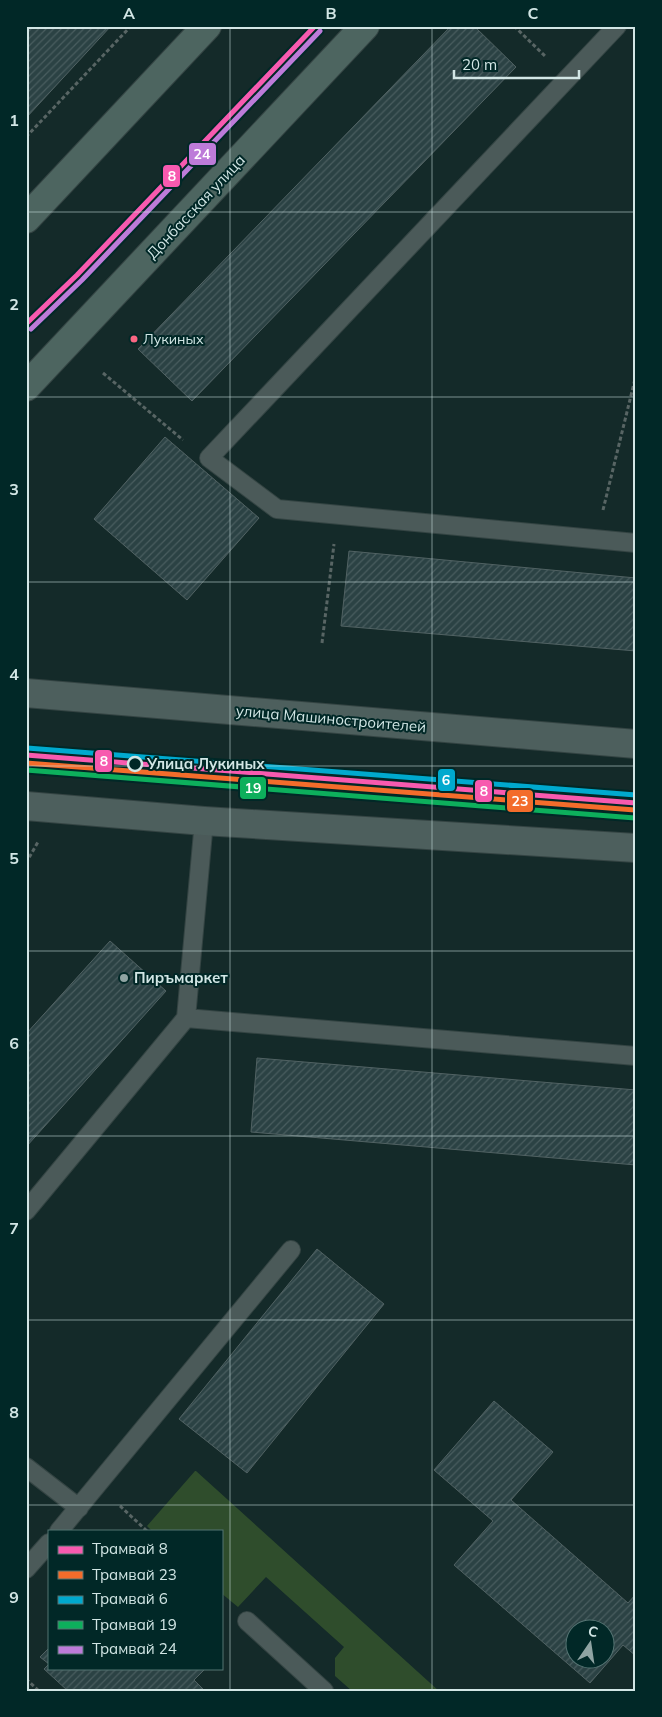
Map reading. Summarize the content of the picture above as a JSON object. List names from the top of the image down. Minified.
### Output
{"streets":{"main road":["Донбасская улица","улица Машиностроителей"]},"places":["Лукиных","Улица Лукиных","Пиръмаркет"],"lines":["tram line 8","tram line 24","tram line 6","tram line 23","tram line 19"],"legend":["Трамвай 8","Трамвай 23","Трамвай 6","Трамвай 19","Трамвай 24"],"scale_bar":"20 m","north":"top","grid":{"columns":["A","B","C"],"rows":["1","2","3","4","5","6","7","8","9"]}}
